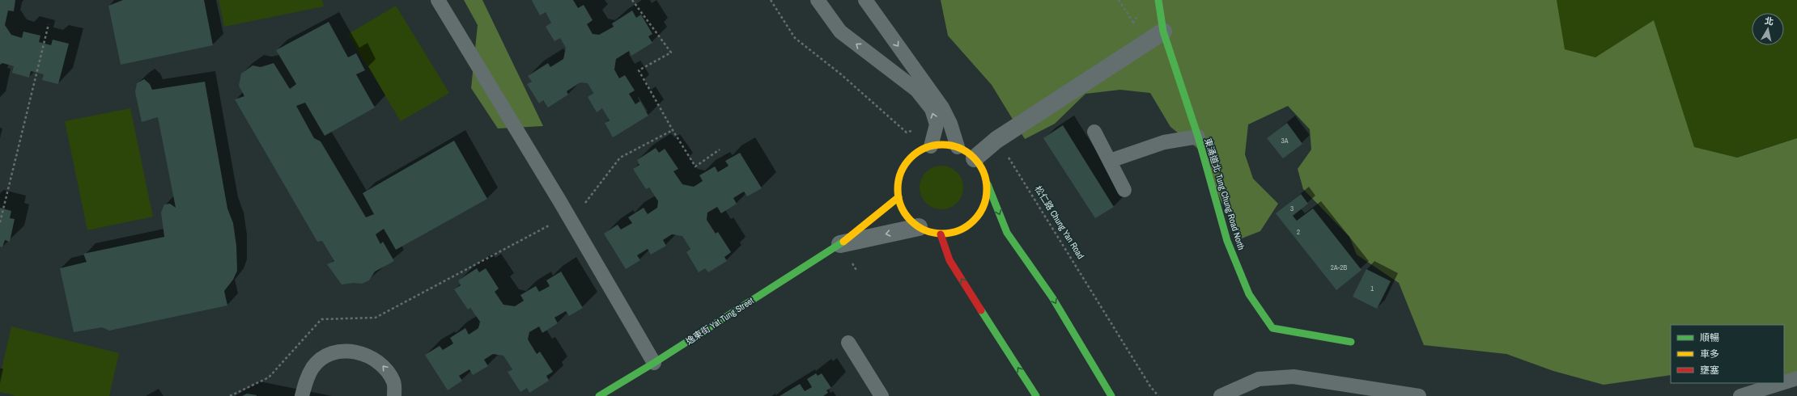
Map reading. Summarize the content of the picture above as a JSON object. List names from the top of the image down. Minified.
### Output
{"streets":{"street":["東涌道北 Tung Chung Road North","逸東街 Yat Tung Street"],"path":["松仁路 Chung Yan Road"]},"house_numbers":["3A","3","2","2A-2B","1"],"legend":["順暢","車多","壅塞"],"north":"top"}
